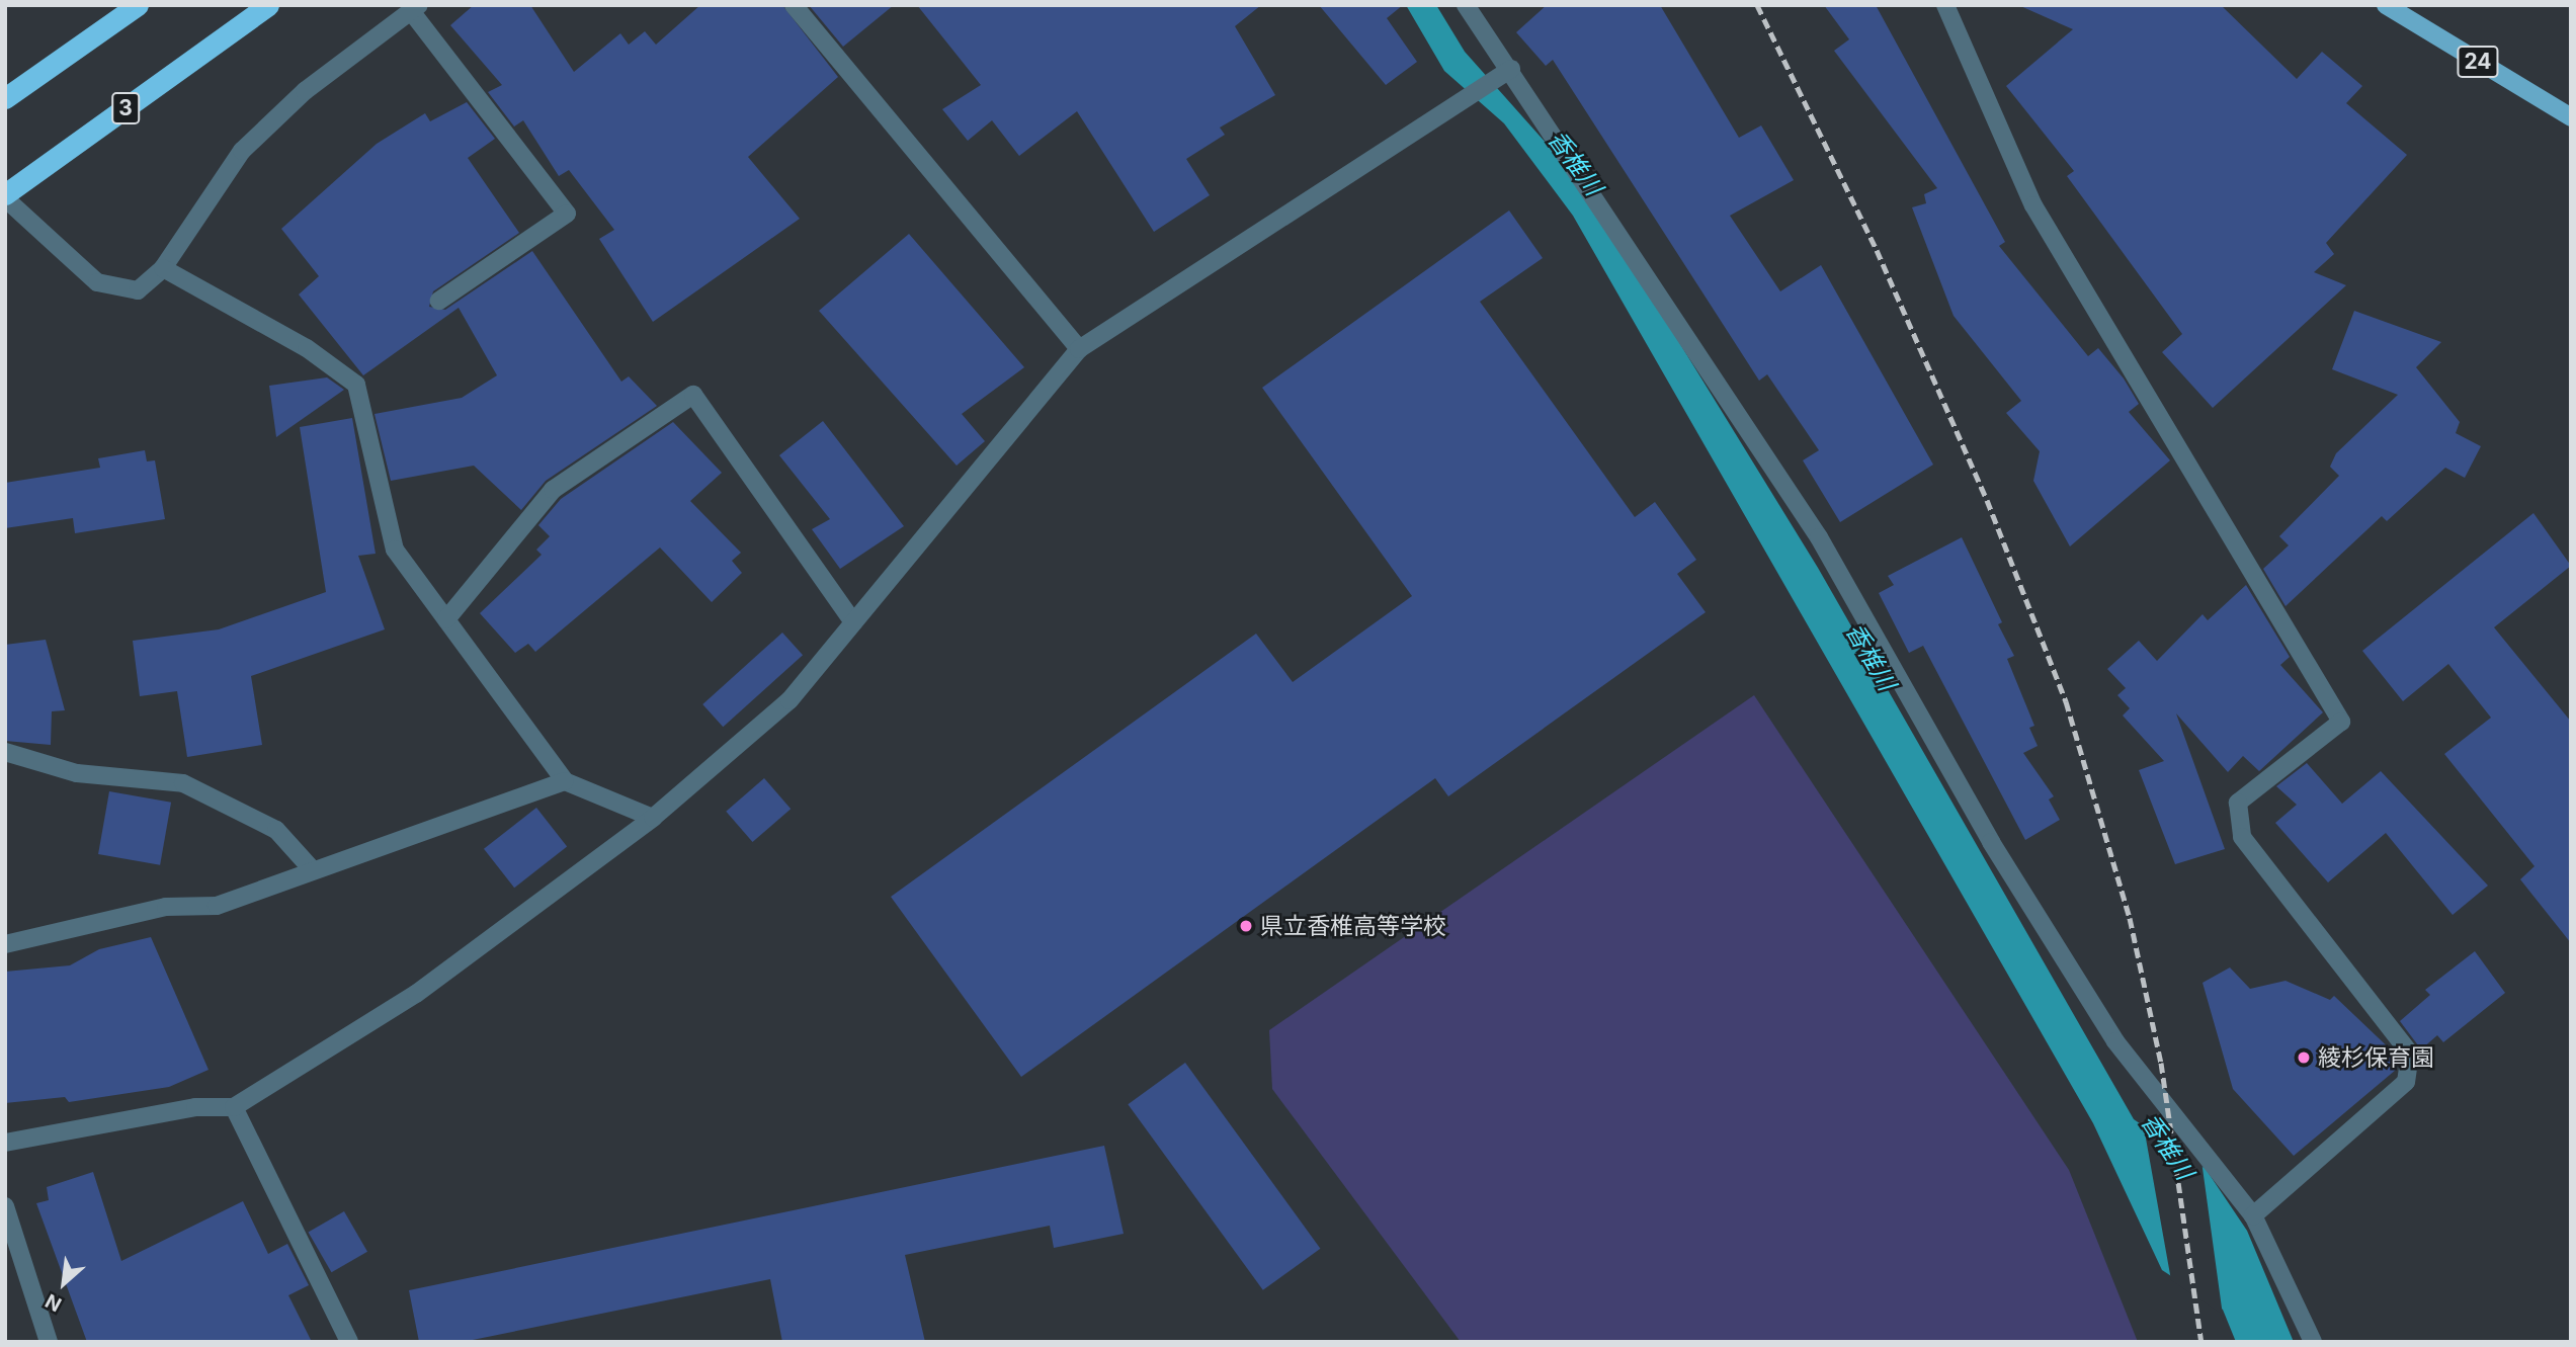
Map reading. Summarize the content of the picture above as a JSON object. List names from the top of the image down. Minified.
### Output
{"streets":{"highway":["3"],"main road":["24"]},"water":["香椎川"],"places":["県立香椎高等学校","綾杉保育園"],"north":"bottom left"}
